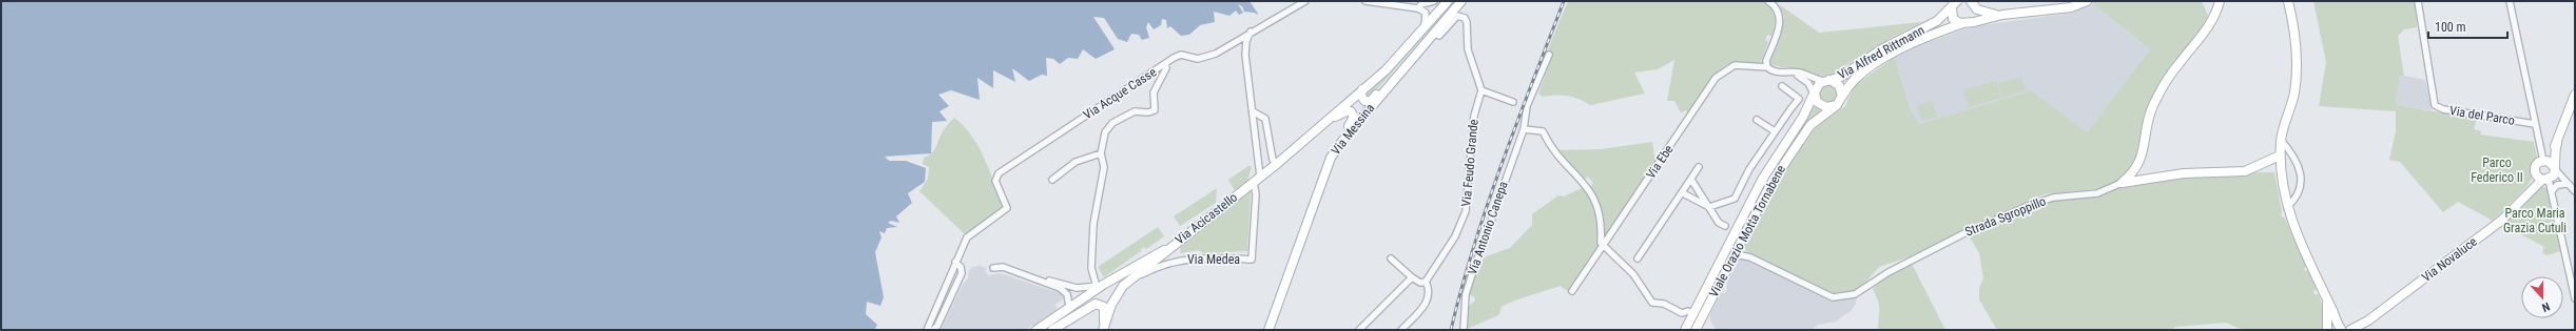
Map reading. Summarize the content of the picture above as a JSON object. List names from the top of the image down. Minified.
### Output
{"streets":{"main road":["Via Alfred Rittmann","Via Messina","Strada Sgroppillo","Via Acicastello","Viale Orazio Motta Tornabene","Via Novaluce"],"street":["Via Acque Casse","Via del Parco","Via Ebe","Via Feudo Grande","Via Antonio Canepa","Via Medea"]},"crossings":[["Via Alfred Rittmann","Via Ebe"],["Via Alfred Rittmann","Viale Orazio Motta Tornabene"],["Via Messina","Via Acicastello"],["Via Ebe","Viale Orazio Motta Tornabene"],["Via Acicastello","Via Medea"]],"parks":["Parco Federico II","Parco Maria Grazia Cutuli"],"scale_bar":"100 m","north":"bottom"}
